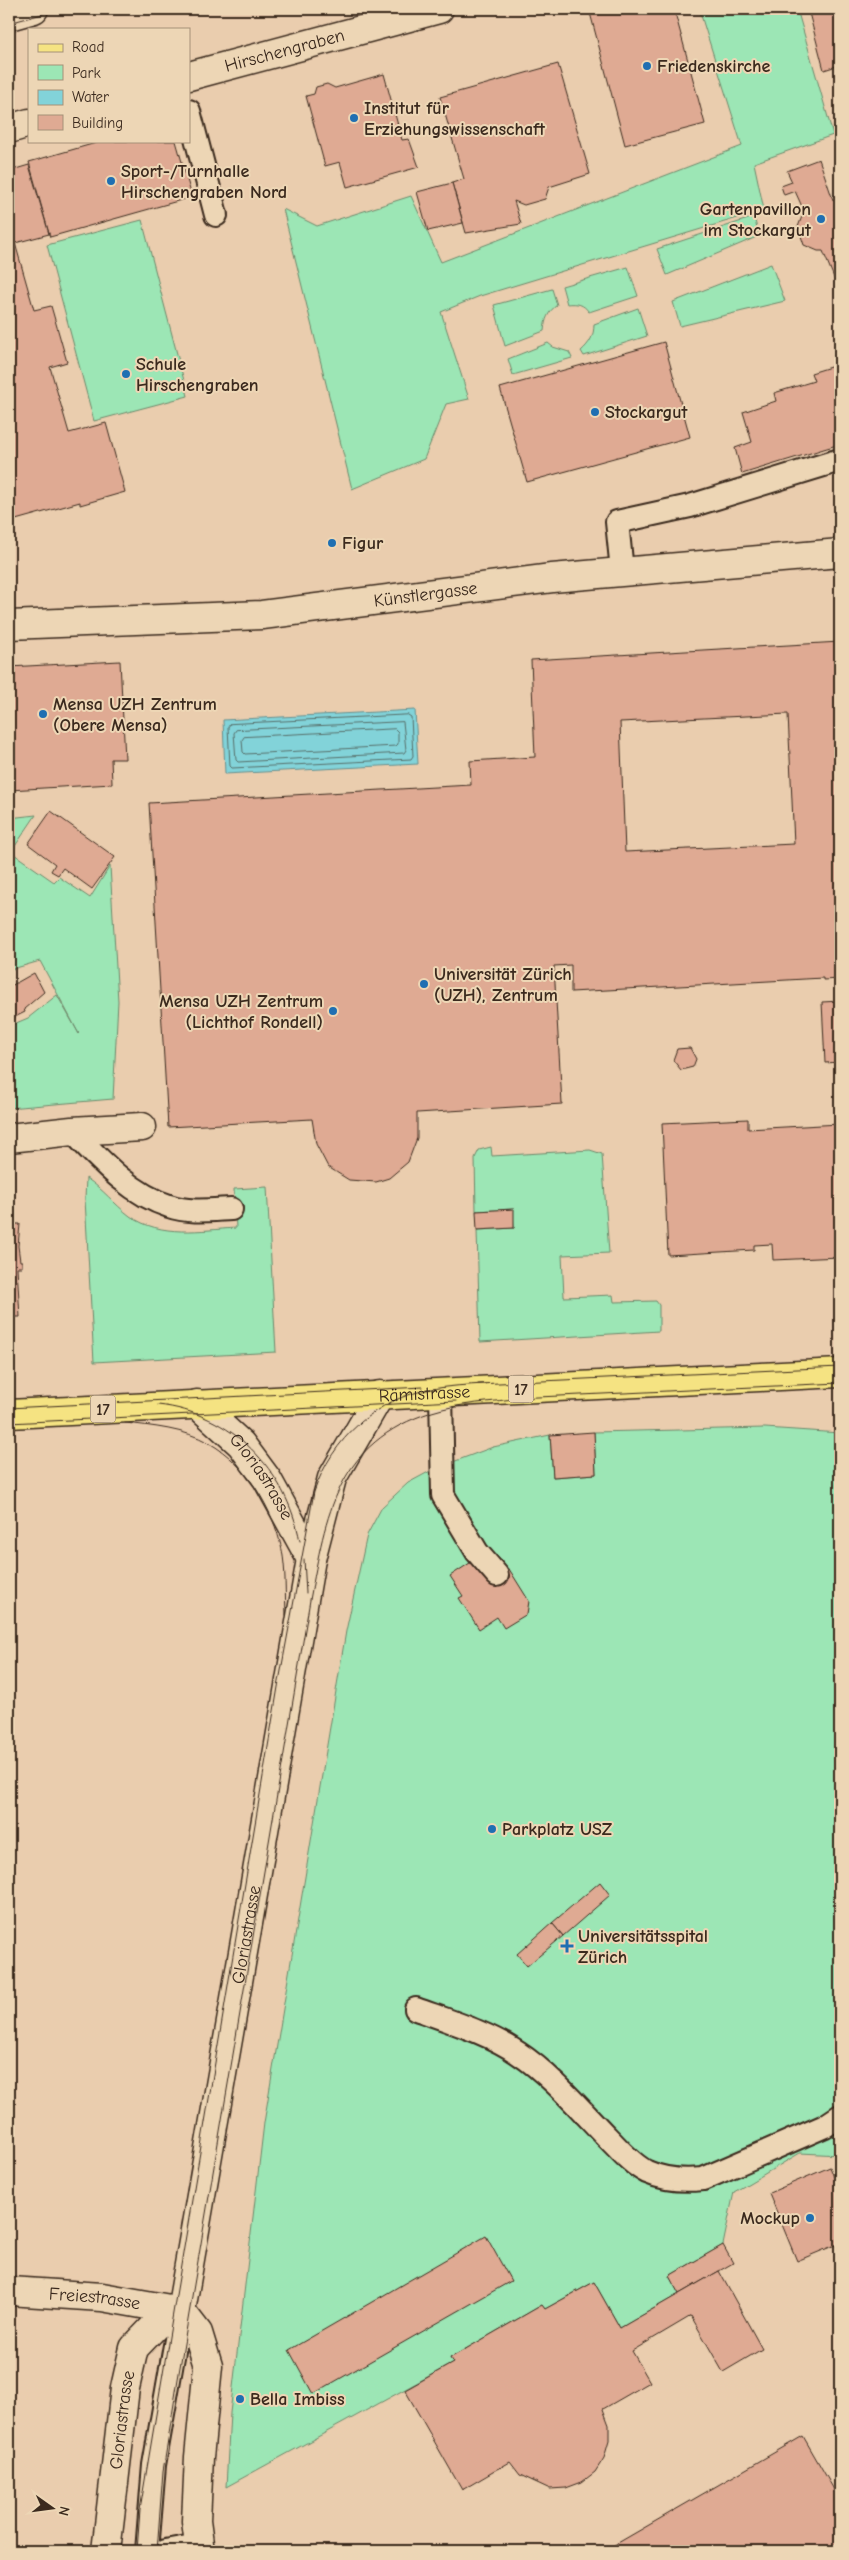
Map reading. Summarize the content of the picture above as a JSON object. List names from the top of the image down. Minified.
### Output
{"streets":{"main road":["17","Rämistrasse"],"street":["Hirschengraben","Künstlergasse","Gloriastrasse","Freiestrasse"]},"crossings":[["Rämistrasse","Gloriastrasse"],["Gloriastrasse","Freiestrasse"]],"places":{"other":["Friedenskirche","Institut für Erziehungswissenschaft","Sport-/Turnhalle Hirschengraben Nord","Gartenpavillon im Stockargut","Schule Hirschengraben","Stockargut","Figur","Mensa UZH Zentrum (Obere Mensa)","Universität Zürich (UZH), Zentrum","Mensa UZH Zentrum (Lichthof Rondell)","Parkplatz USZ","Mockup","Bella Imbiss"],"health":["Universitätsspital Zürich"]},"legend":["Road","Park","Water","Building"],"north":"right"}
